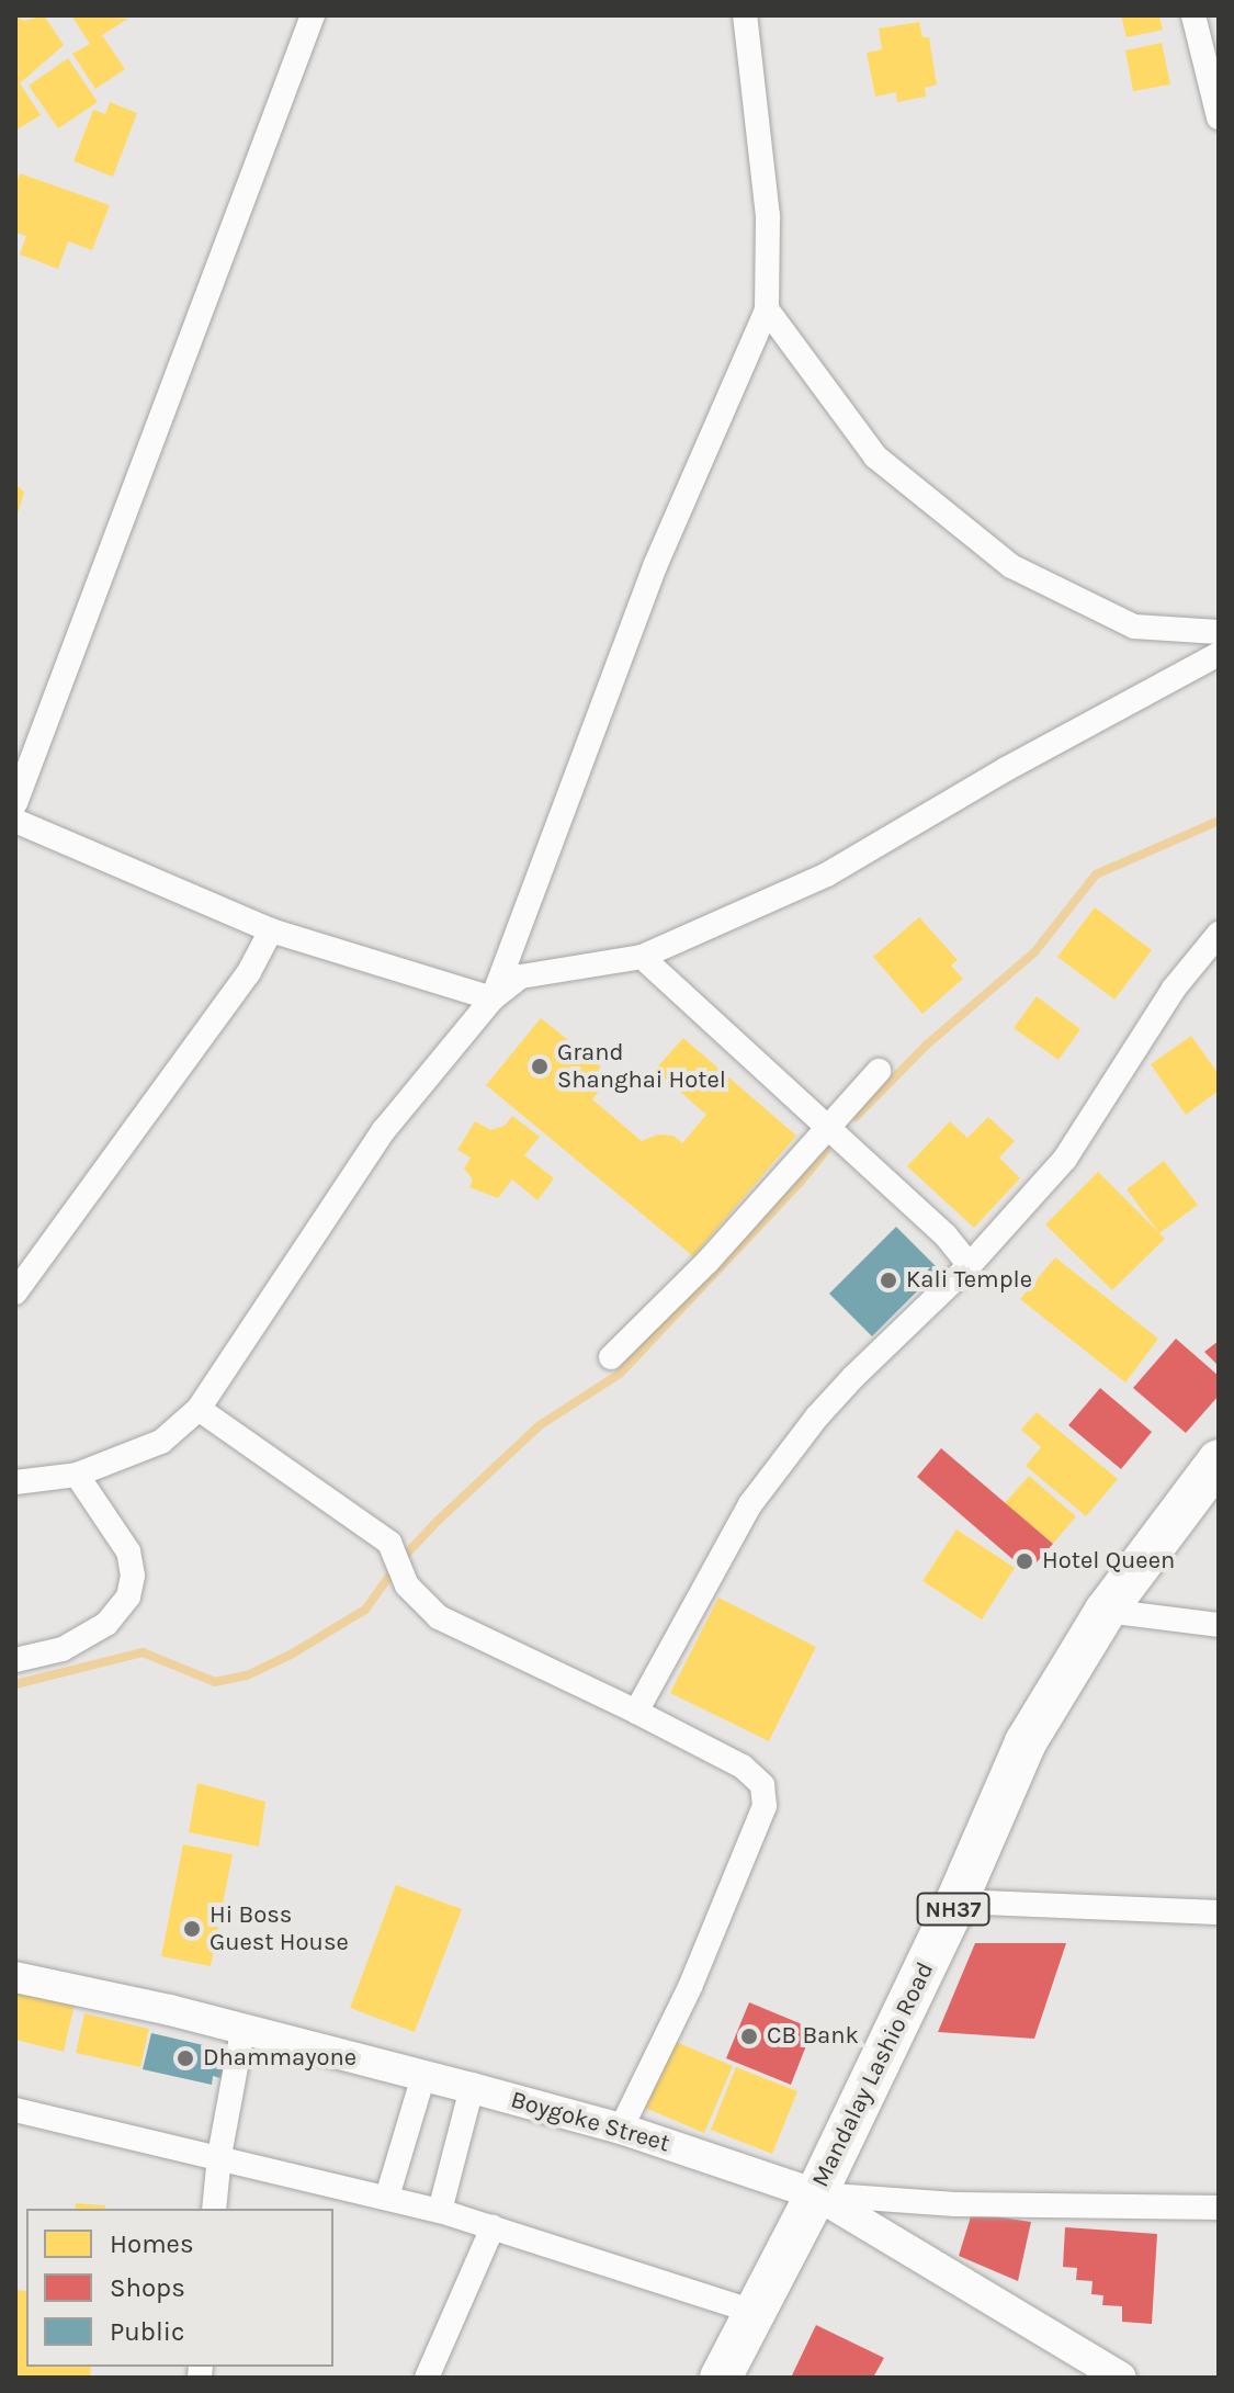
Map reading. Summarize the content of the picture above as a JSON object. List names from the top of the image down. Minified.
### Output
{"streets":{"highway":["NH37","Mandalay Lashio Road"],"street":["Boygoke Street"]},"crossings":[["Mandalay Lashio Road","Boygoke Street"]],"places":["Grand Shanghai Hotel","Kali Temple","Hotel Queen","Hi Boss Guest House","CB Bank","Dhammayone"],"legend":["Homes","Shops","Public"]}
